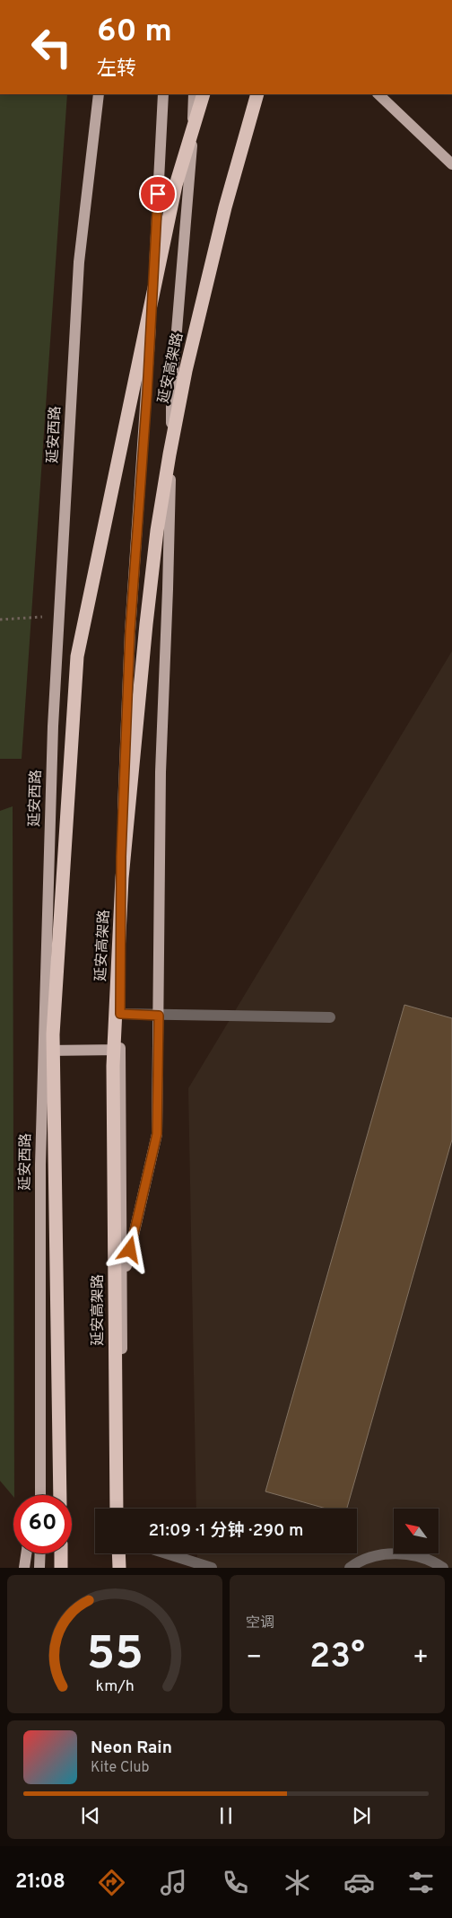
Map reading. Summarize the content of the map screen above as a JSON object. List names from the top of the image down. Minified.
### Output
{"streets":{"highway":["延安高架路"],"main road":["延安西路"]},"north":"top left","page":{"turn":["60 m","左转"],"limit":"60","trip":"21:09 · 1 分钟 · 290 m","tile":"空调","heat":["−","23°","+"],"song":["Neon Rain","Kite Club"],"tabs":"21:08","gauge":["55","km/h"]}}
